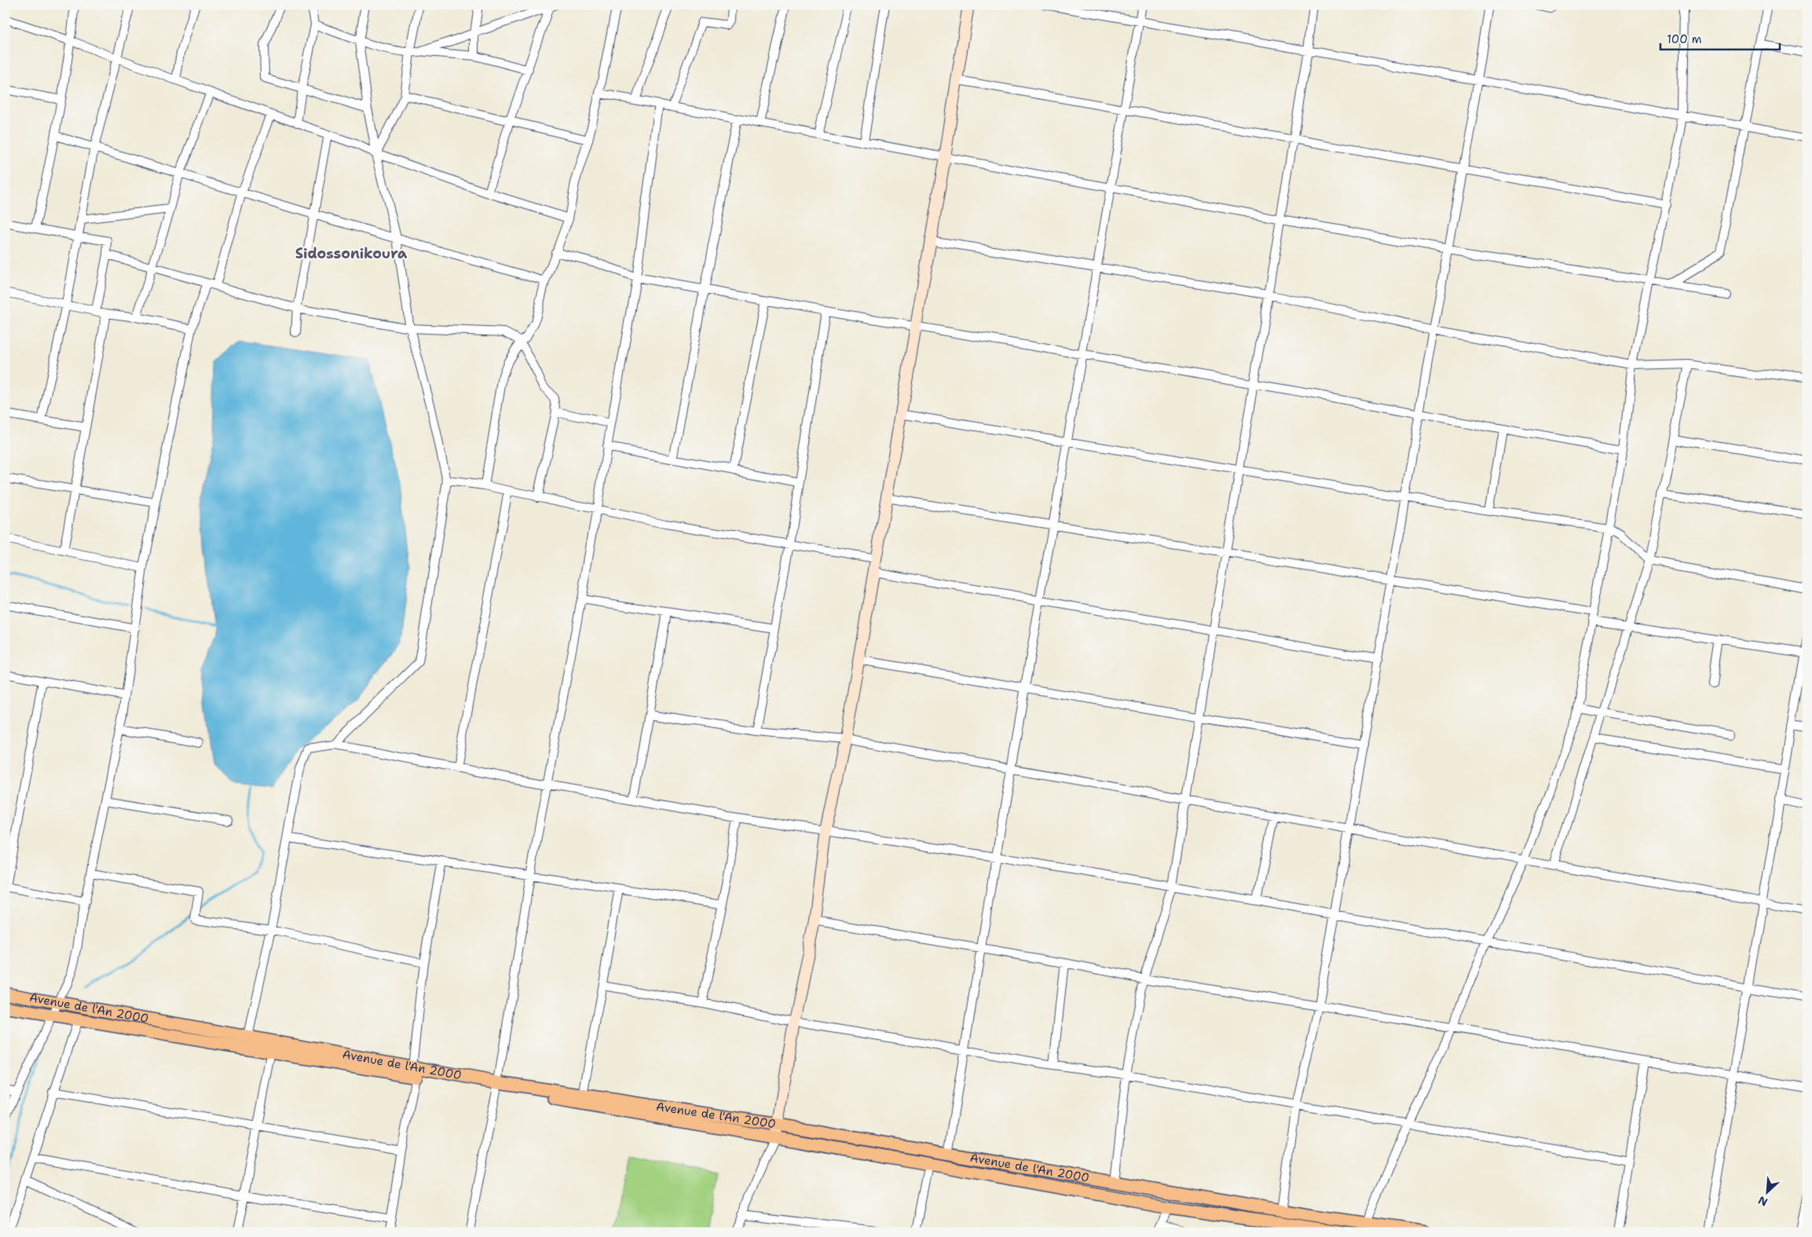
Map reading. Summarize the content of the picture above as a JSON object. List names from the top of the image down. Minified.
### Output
{"streets":{"main road":["Avenue de l'An 2000"]},"districts":["Sidossonikoura"],"scale_bar":"100 m","north":"bottom left"}
